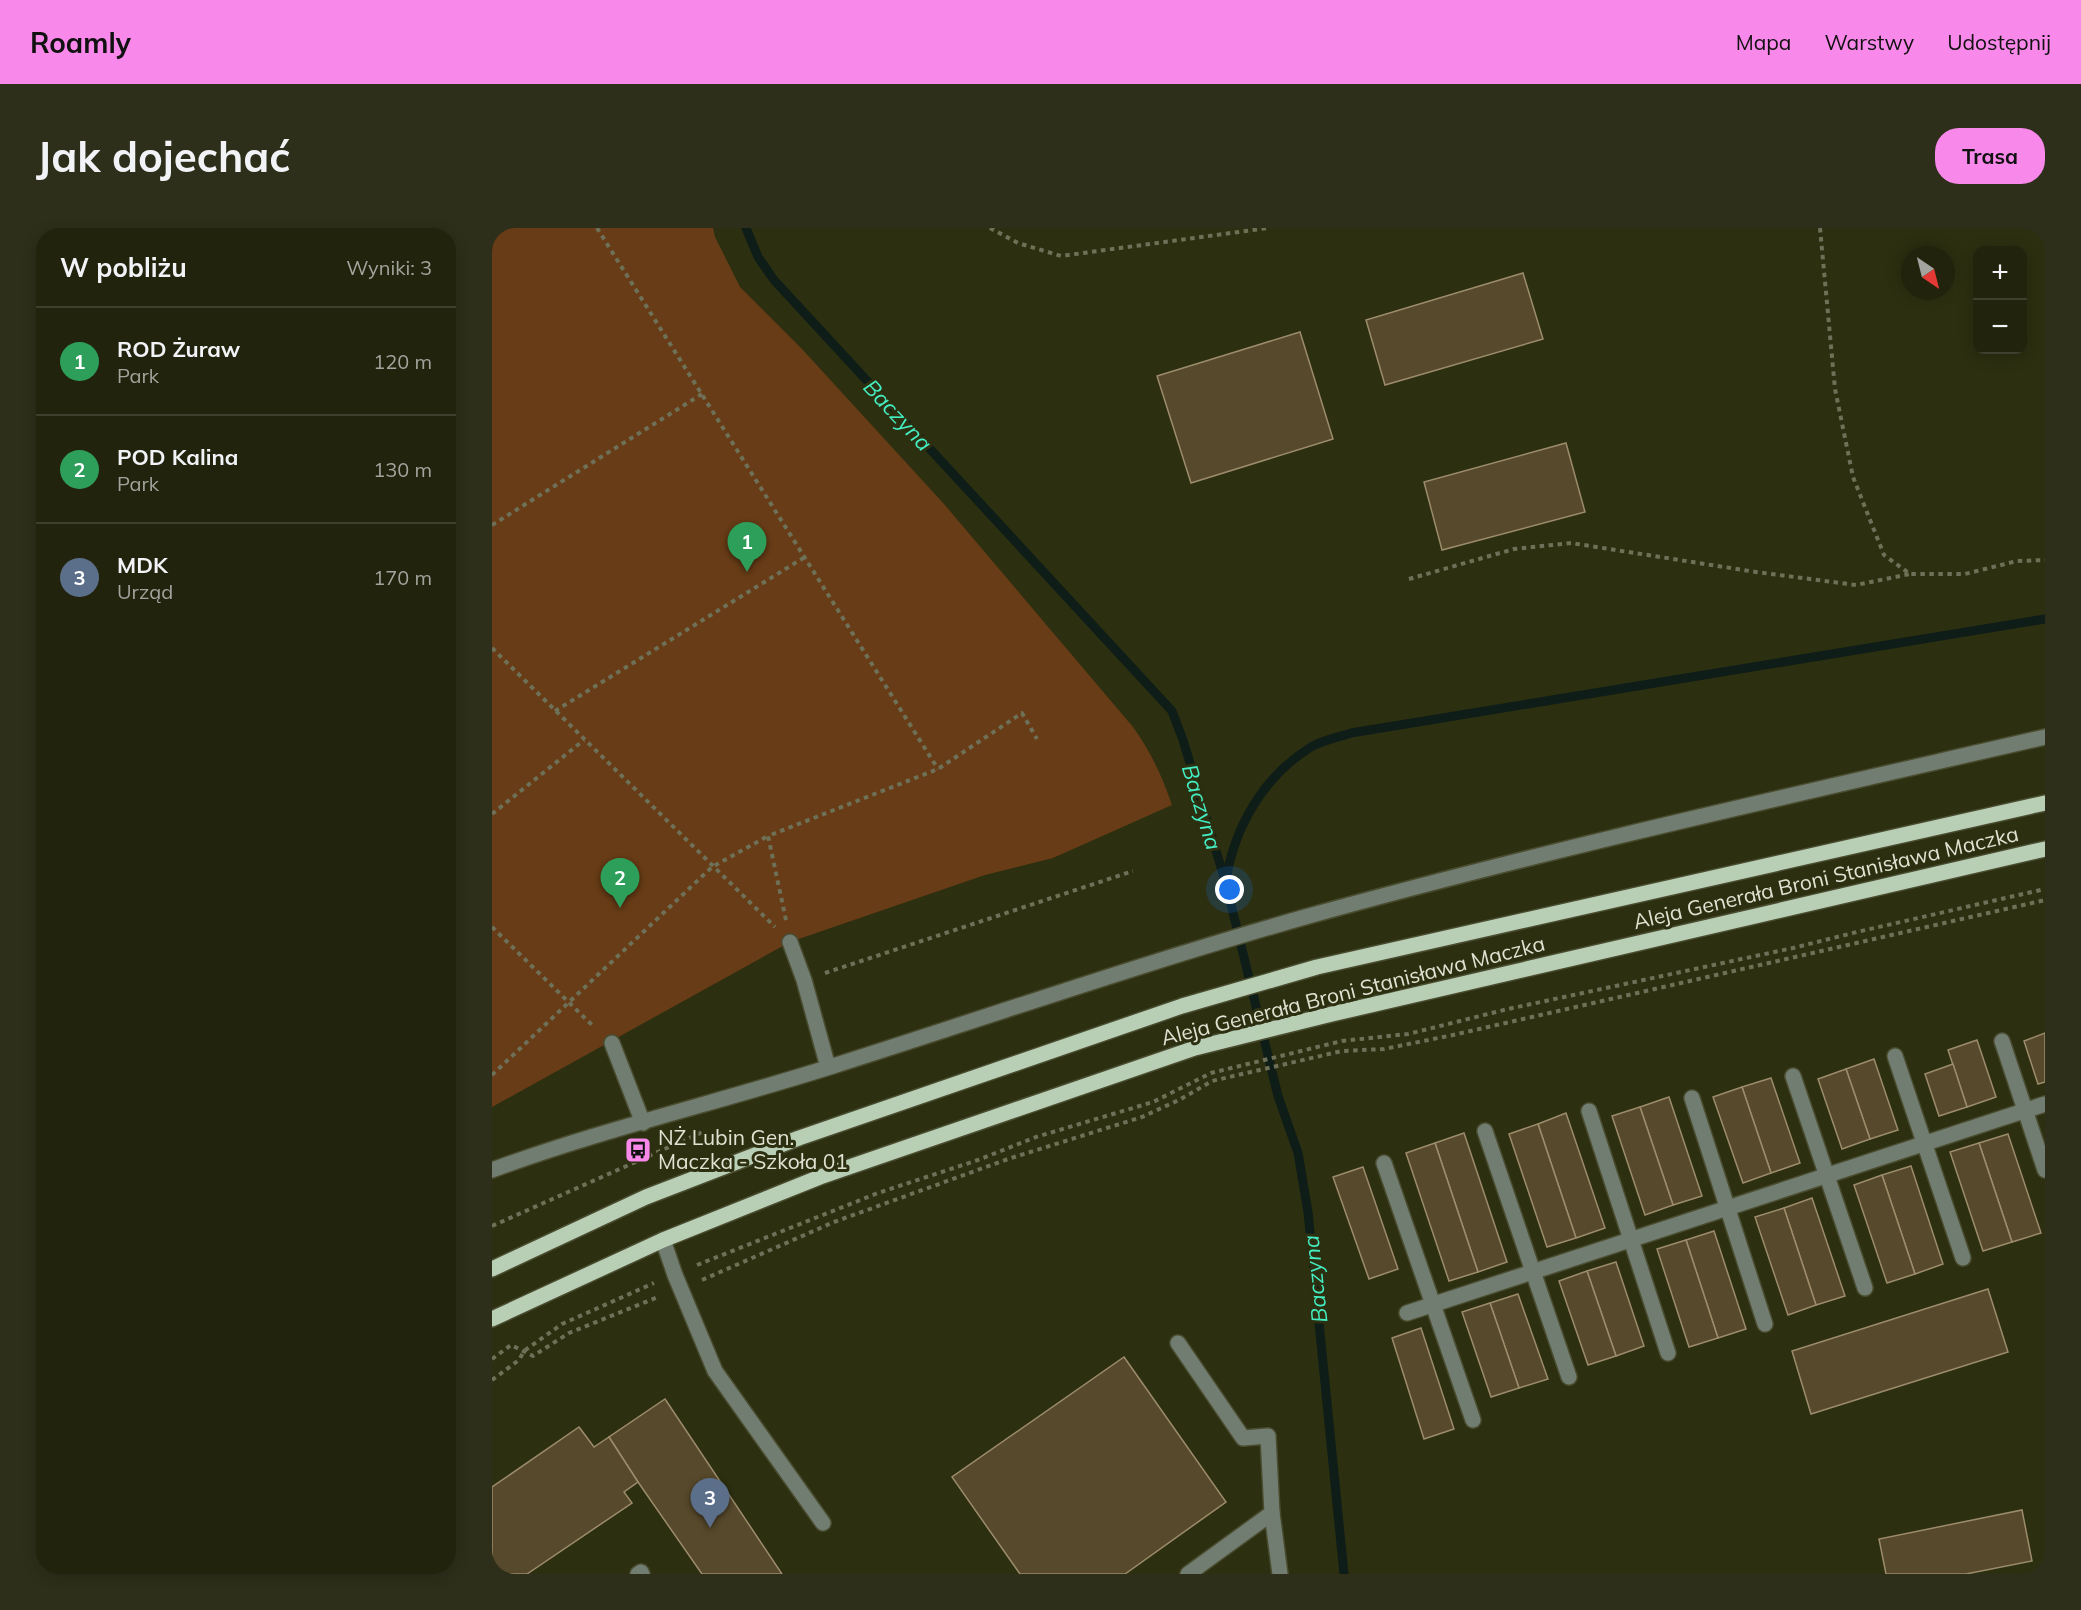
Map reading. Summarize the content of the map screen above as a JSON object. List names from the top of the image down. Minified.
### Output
{"streets":{"main road":["Aleja Generała Broni Stanisława Maczka"]},"water":["Baczyna"],"places":{"bus stop":["NŻ Lubin Gen. Maczka - Szkoła 01"]},"north":"bottom right","page":{"header":"Roamly","nav":["Mapa","Warstwy","Udostępnij"],"buttons":"Trasa","title":"Jak dojechać","heading":["W pobliżu","Wyniki: 3"],"map_buttons":["+","−"],"list":[{"mark":"1","name":"ROD Żuraw","note":"Park","value":"120 m"},{"mark":"2","name":"POD Kalina","note":"Park","value":"130 m"},{"mark":"3","name":"MDK","note":"Urząd","value":"170 m"}],"pins":["1","2","3"]}}
